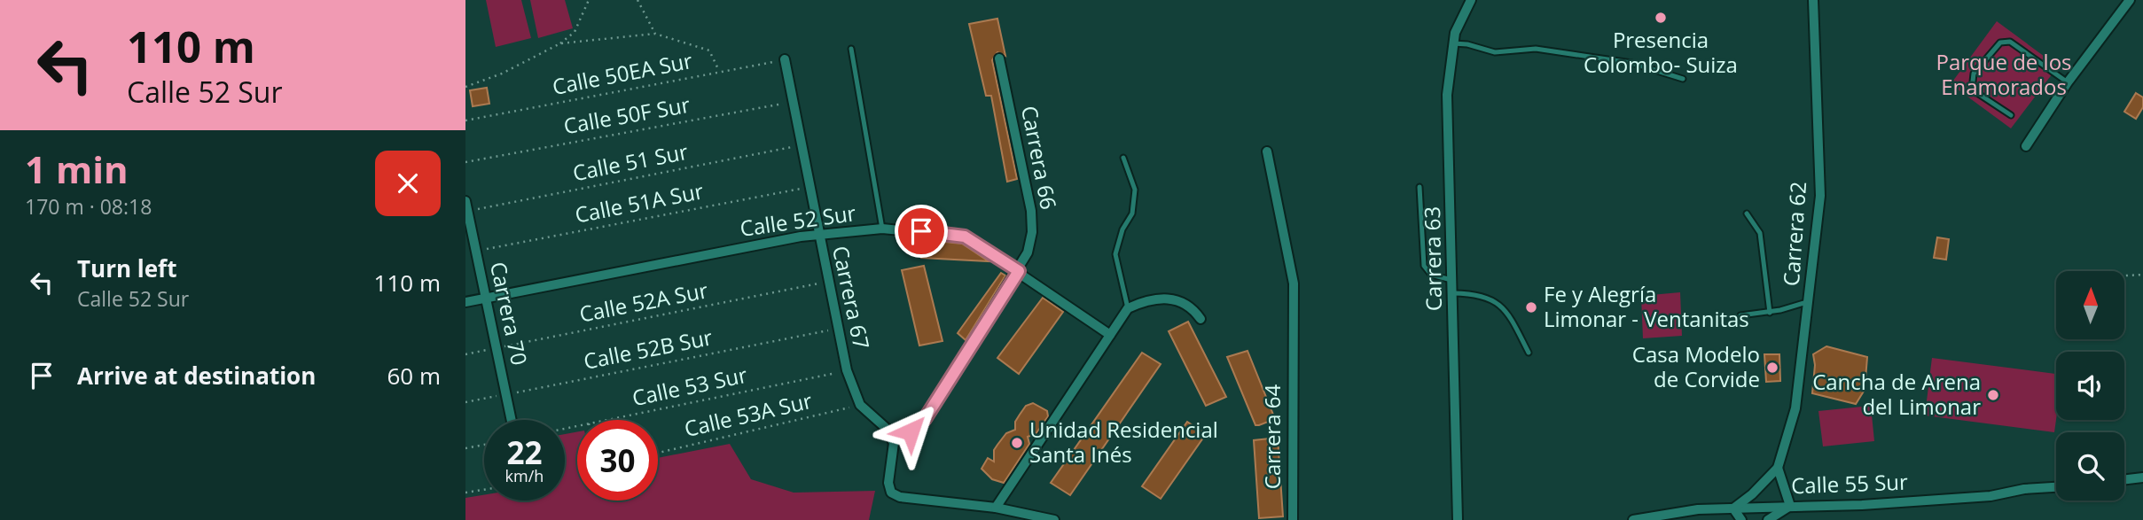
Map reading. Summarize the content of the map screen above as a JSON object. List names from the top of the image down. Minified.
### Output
{"streets":{"street":["Carrera 66","Calle 52 Sur","Carrera 62","Carrera 63","Carrera 67","Carrera 70","Carrera 64","Calle 55 Sur"],"path":["Calle 50EA Sur","Calle 50F Sur","Calle 51 Sur","Calle 51A Sur","Calle 52A Sur","Calle 52B Sur","Calle 53 Sur","Calle 53A Sur"]},"crossings":[["Calle 50EA Sur","Carrera 67"],["Calle 50F Sur","Carrera 67"],["Carrera 66","Calle 52 Sur"],["Carrera 66","Carrera 67"],["Calle 51 Sur","Carrera 67"],["Calle 51 Sur","Carrera 70"],["Calle 51A Sur","Carrera 67"],["Calle 51A Sur","Carrera 70"],["Calle 52 Sur","Carrera 67"],["Calle 52 Sur","Carrera 70"],["Carrera 62","Calle 55 Sur"],["Carrera 67","Calle 52A Sur"],["Carrera 67","Calle 52B Sur"],["Carrera 67","Calle 53 Sur"],["Carrera 67","Calle 53A Sur"],["Calle 52A Sur","Carrera 70"],["Carrera 70","Calle 52B Sur"]],"parks":["Parque de los Enamorados"],"places":["Presencia Colombo- Suiza","Fe y Alegría Limonar - Ventanitas","Casa Modelo de Corvide","Cancha de Arena del Limonar","Unidad Residencial Santa Inés"],"north":"top","page":{"turn":["110 m","Calle 52 Sur"],"heading":["1 min","170 m · 08:18"],"list":[{"name":"Turn left","note":"Calle 52 Sur","value":"110 m"},{"name":"Arrive at destination","value":"60 m"}],"speed":"22 km/h","limit":"30"}}
